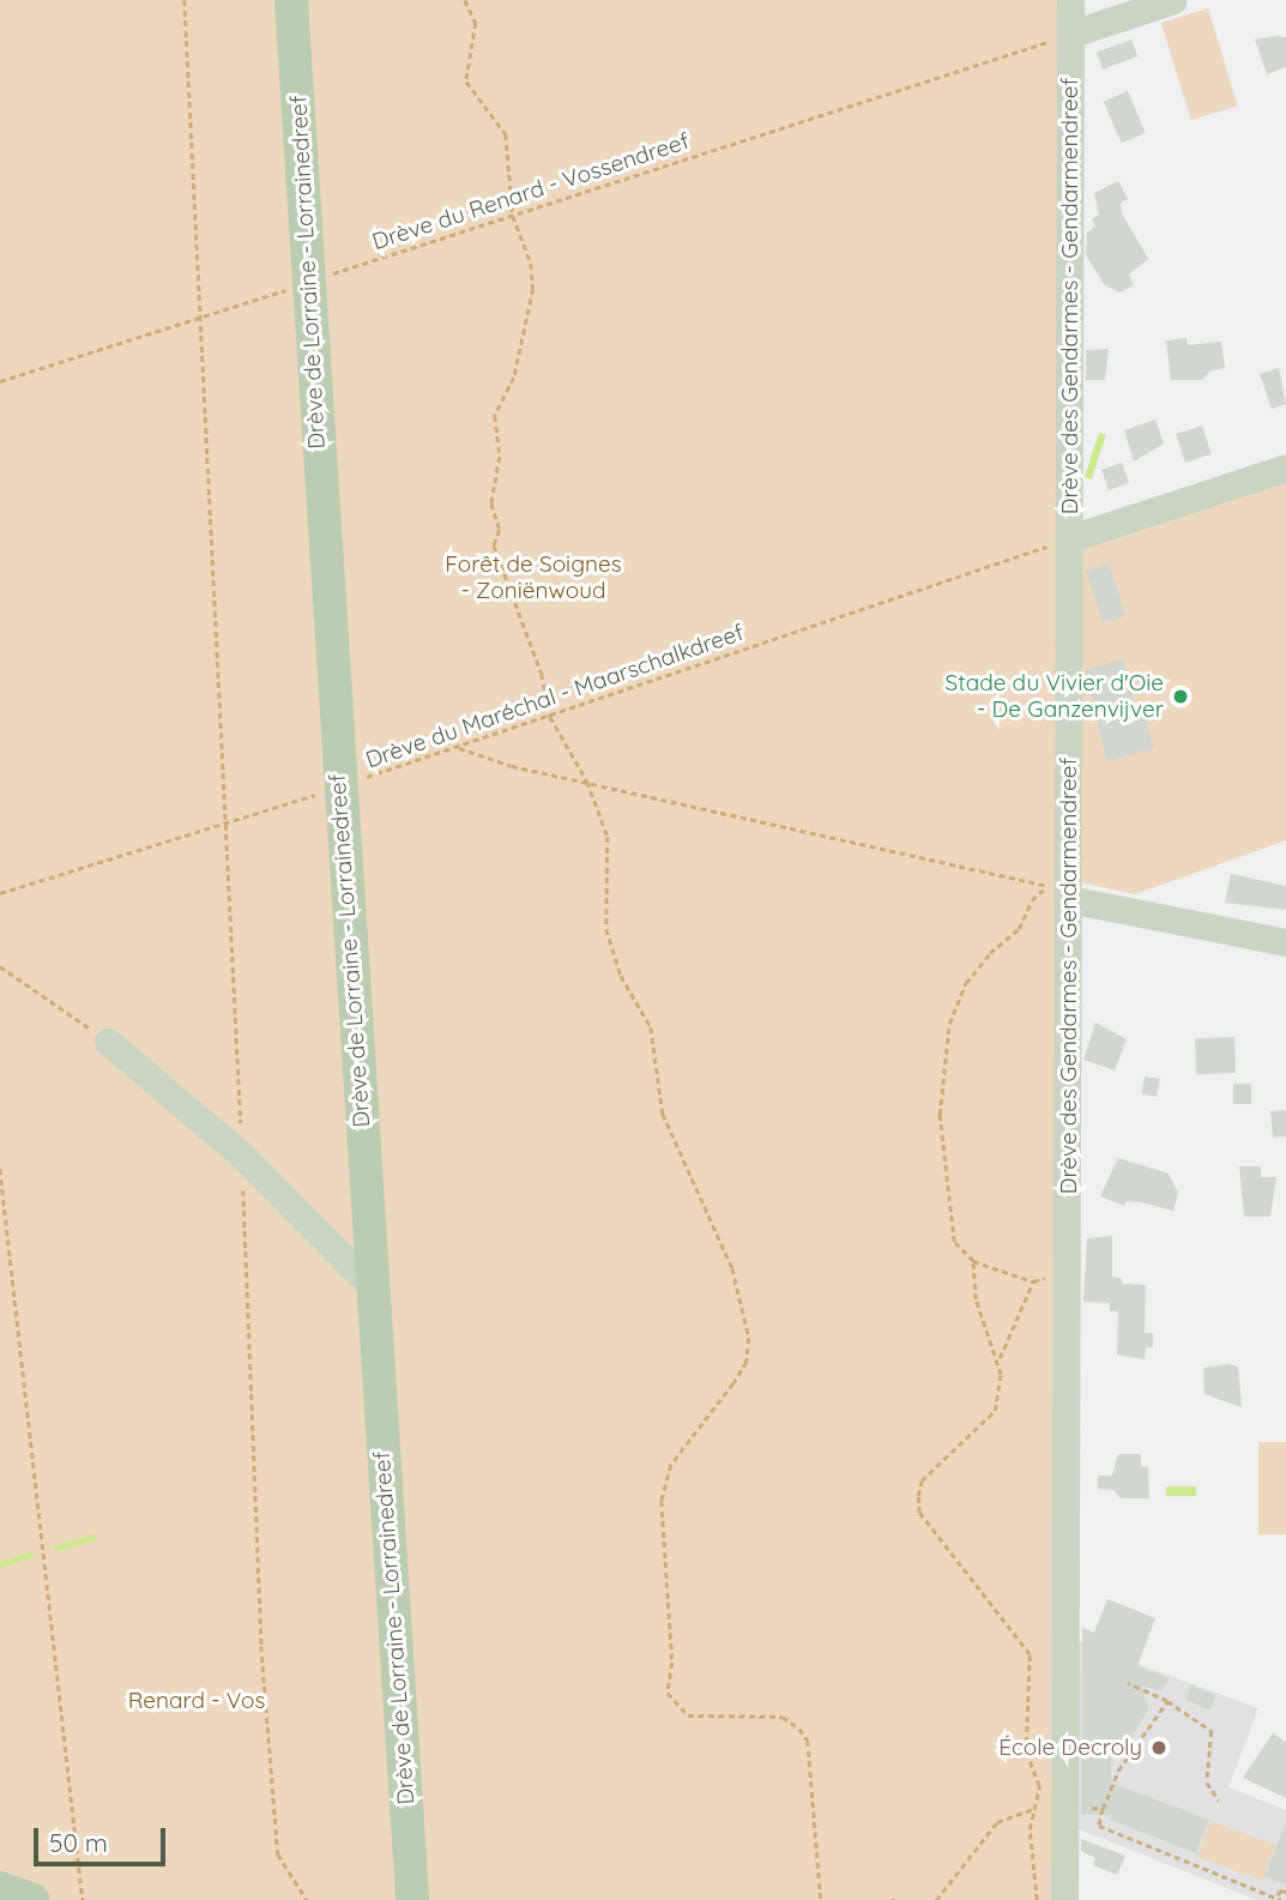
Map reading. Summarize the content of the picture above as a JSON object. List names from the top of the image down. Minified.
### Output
{"streets":{"main road":["Drève de Lorraine - Lorrainedreef"],"street":["Drève des Gendarmes - Gendarmendreef"],"path":["Drève du Renard - Vossendreef","Drève du Maréchal - Maarschalkdreef"]},"crossings":[["Drève du Renard - Vossendreef","Drève de Lorraine - Lorrainedreef"],["Drève du Renard - Vossendreef","Drève des Gendarmes - Gendarmendreef"],["Drève de Lorraine - Lorrainedreef","Drève du Maréchal - Maarschalkdreef"],["Drève des Gendarmes - Gendarmendreef","Drève du Maréchal - Maarschalkdreef"]],"parks":["Forêt de Soignes - Zoniënwoud","Renard - Vos"],"places":["Stade du Vivier d'Oie - De Ganzenvijver","École Decroly"],"scale_bar":"50 m"}
